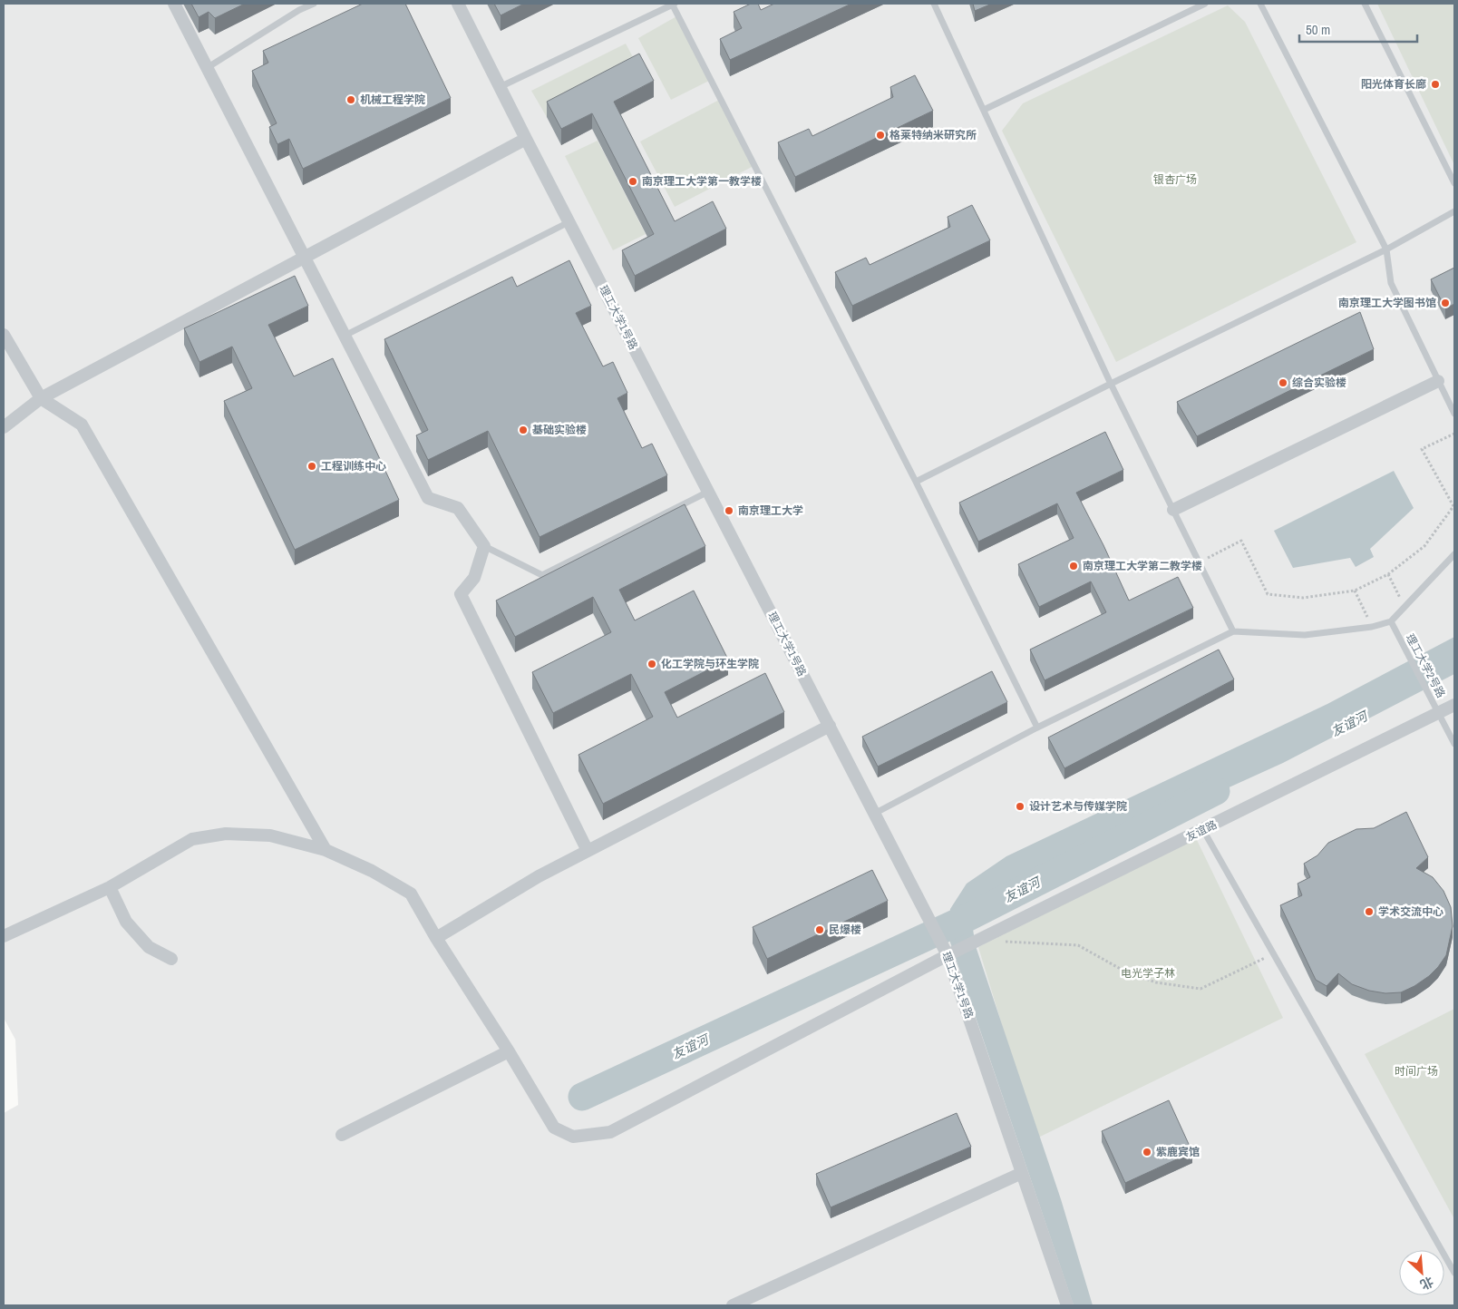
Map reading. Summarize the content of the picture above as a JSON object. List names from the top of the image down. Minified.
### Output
{"streets":{"street":["理工大学1号路","友谊路"],"lane":["理工大学2号路"]},"crossings":[["理工大学1号路","友谊路"],["理工大学2号路","友谊路"]],"water":["友谊河"],"parks":["银杏广场","电光学子林","时间广场"],"places":["阳光体育长廊","机械工程学院","格莱特纳米研究所","南京理工大学第一教学楼","南京理工大学图书馆","综合实验楼","基础实验楼","工程训练中心","南京理工大学","南京理工大学第二教学楼","化工学院与环生学院","设计艺术与传媒学院","学术交流中心","民爆楼","紫鹿宾馆"],"scale_bar":"50 m","north":"bottom right"}
